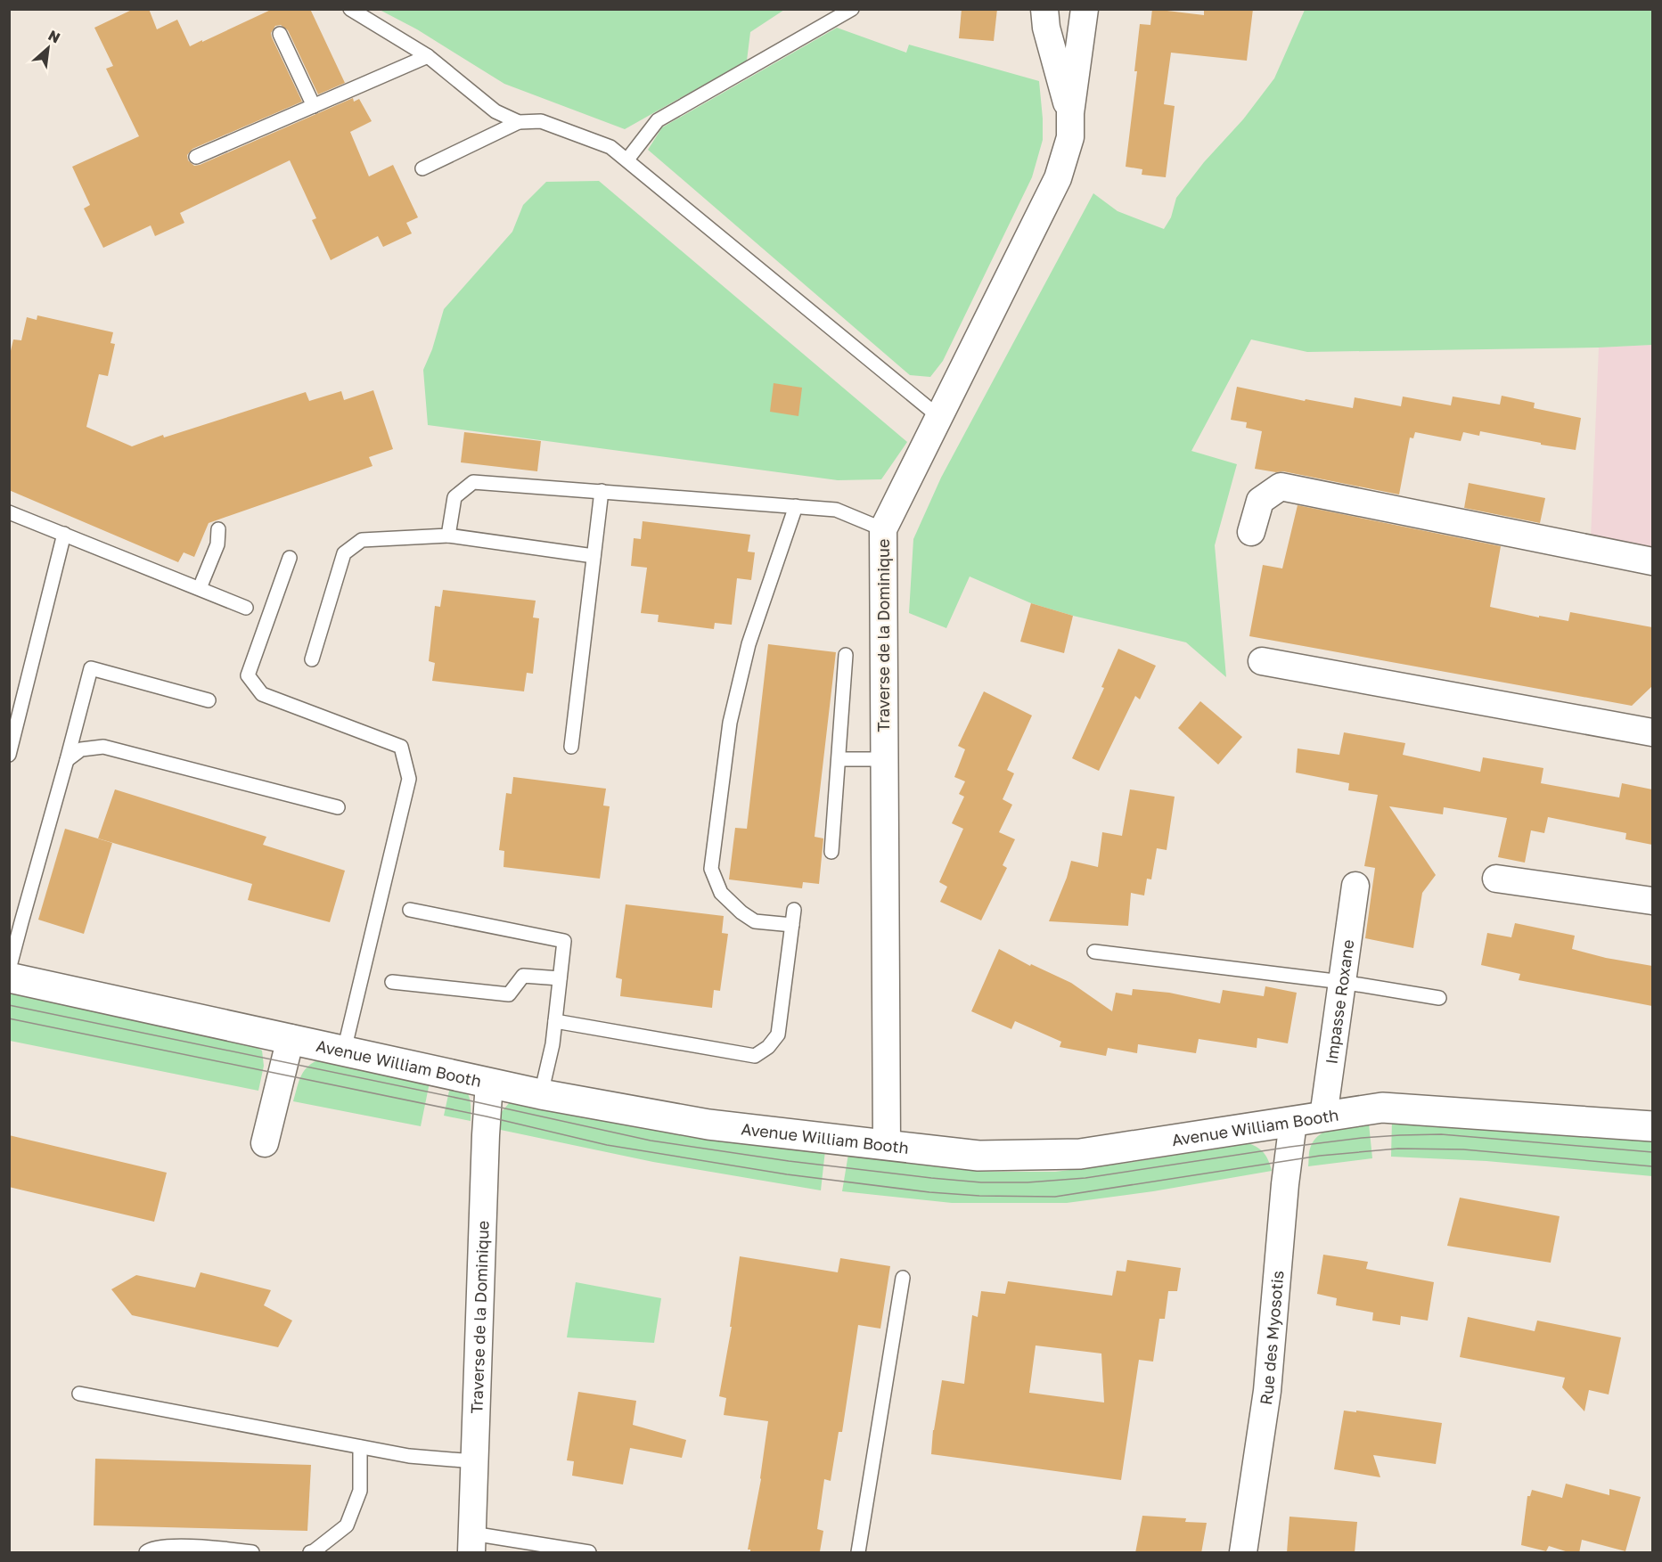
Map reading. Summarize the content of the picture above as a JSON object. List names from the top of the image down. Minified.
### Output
{"streets":{"street":["Traverse de la Dominique","Impasse Roxane","Avenue William Booth","Rue des Myosotis"]},"crossings":[["Traverse de la Dominique","Avenue William Booth"],["Impasse Roxane","Avenue William Booth"],["Avenue William Booth","Rue des Myosotis"]],"north":"top right"}
